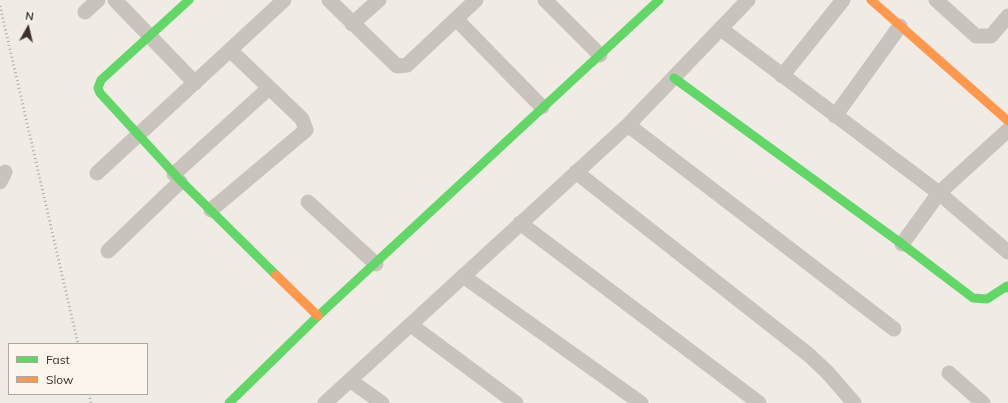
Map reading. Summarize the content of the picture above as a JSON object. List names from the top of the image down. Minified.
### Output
{"legend":["Fast","Slow"],"north":"top"}
